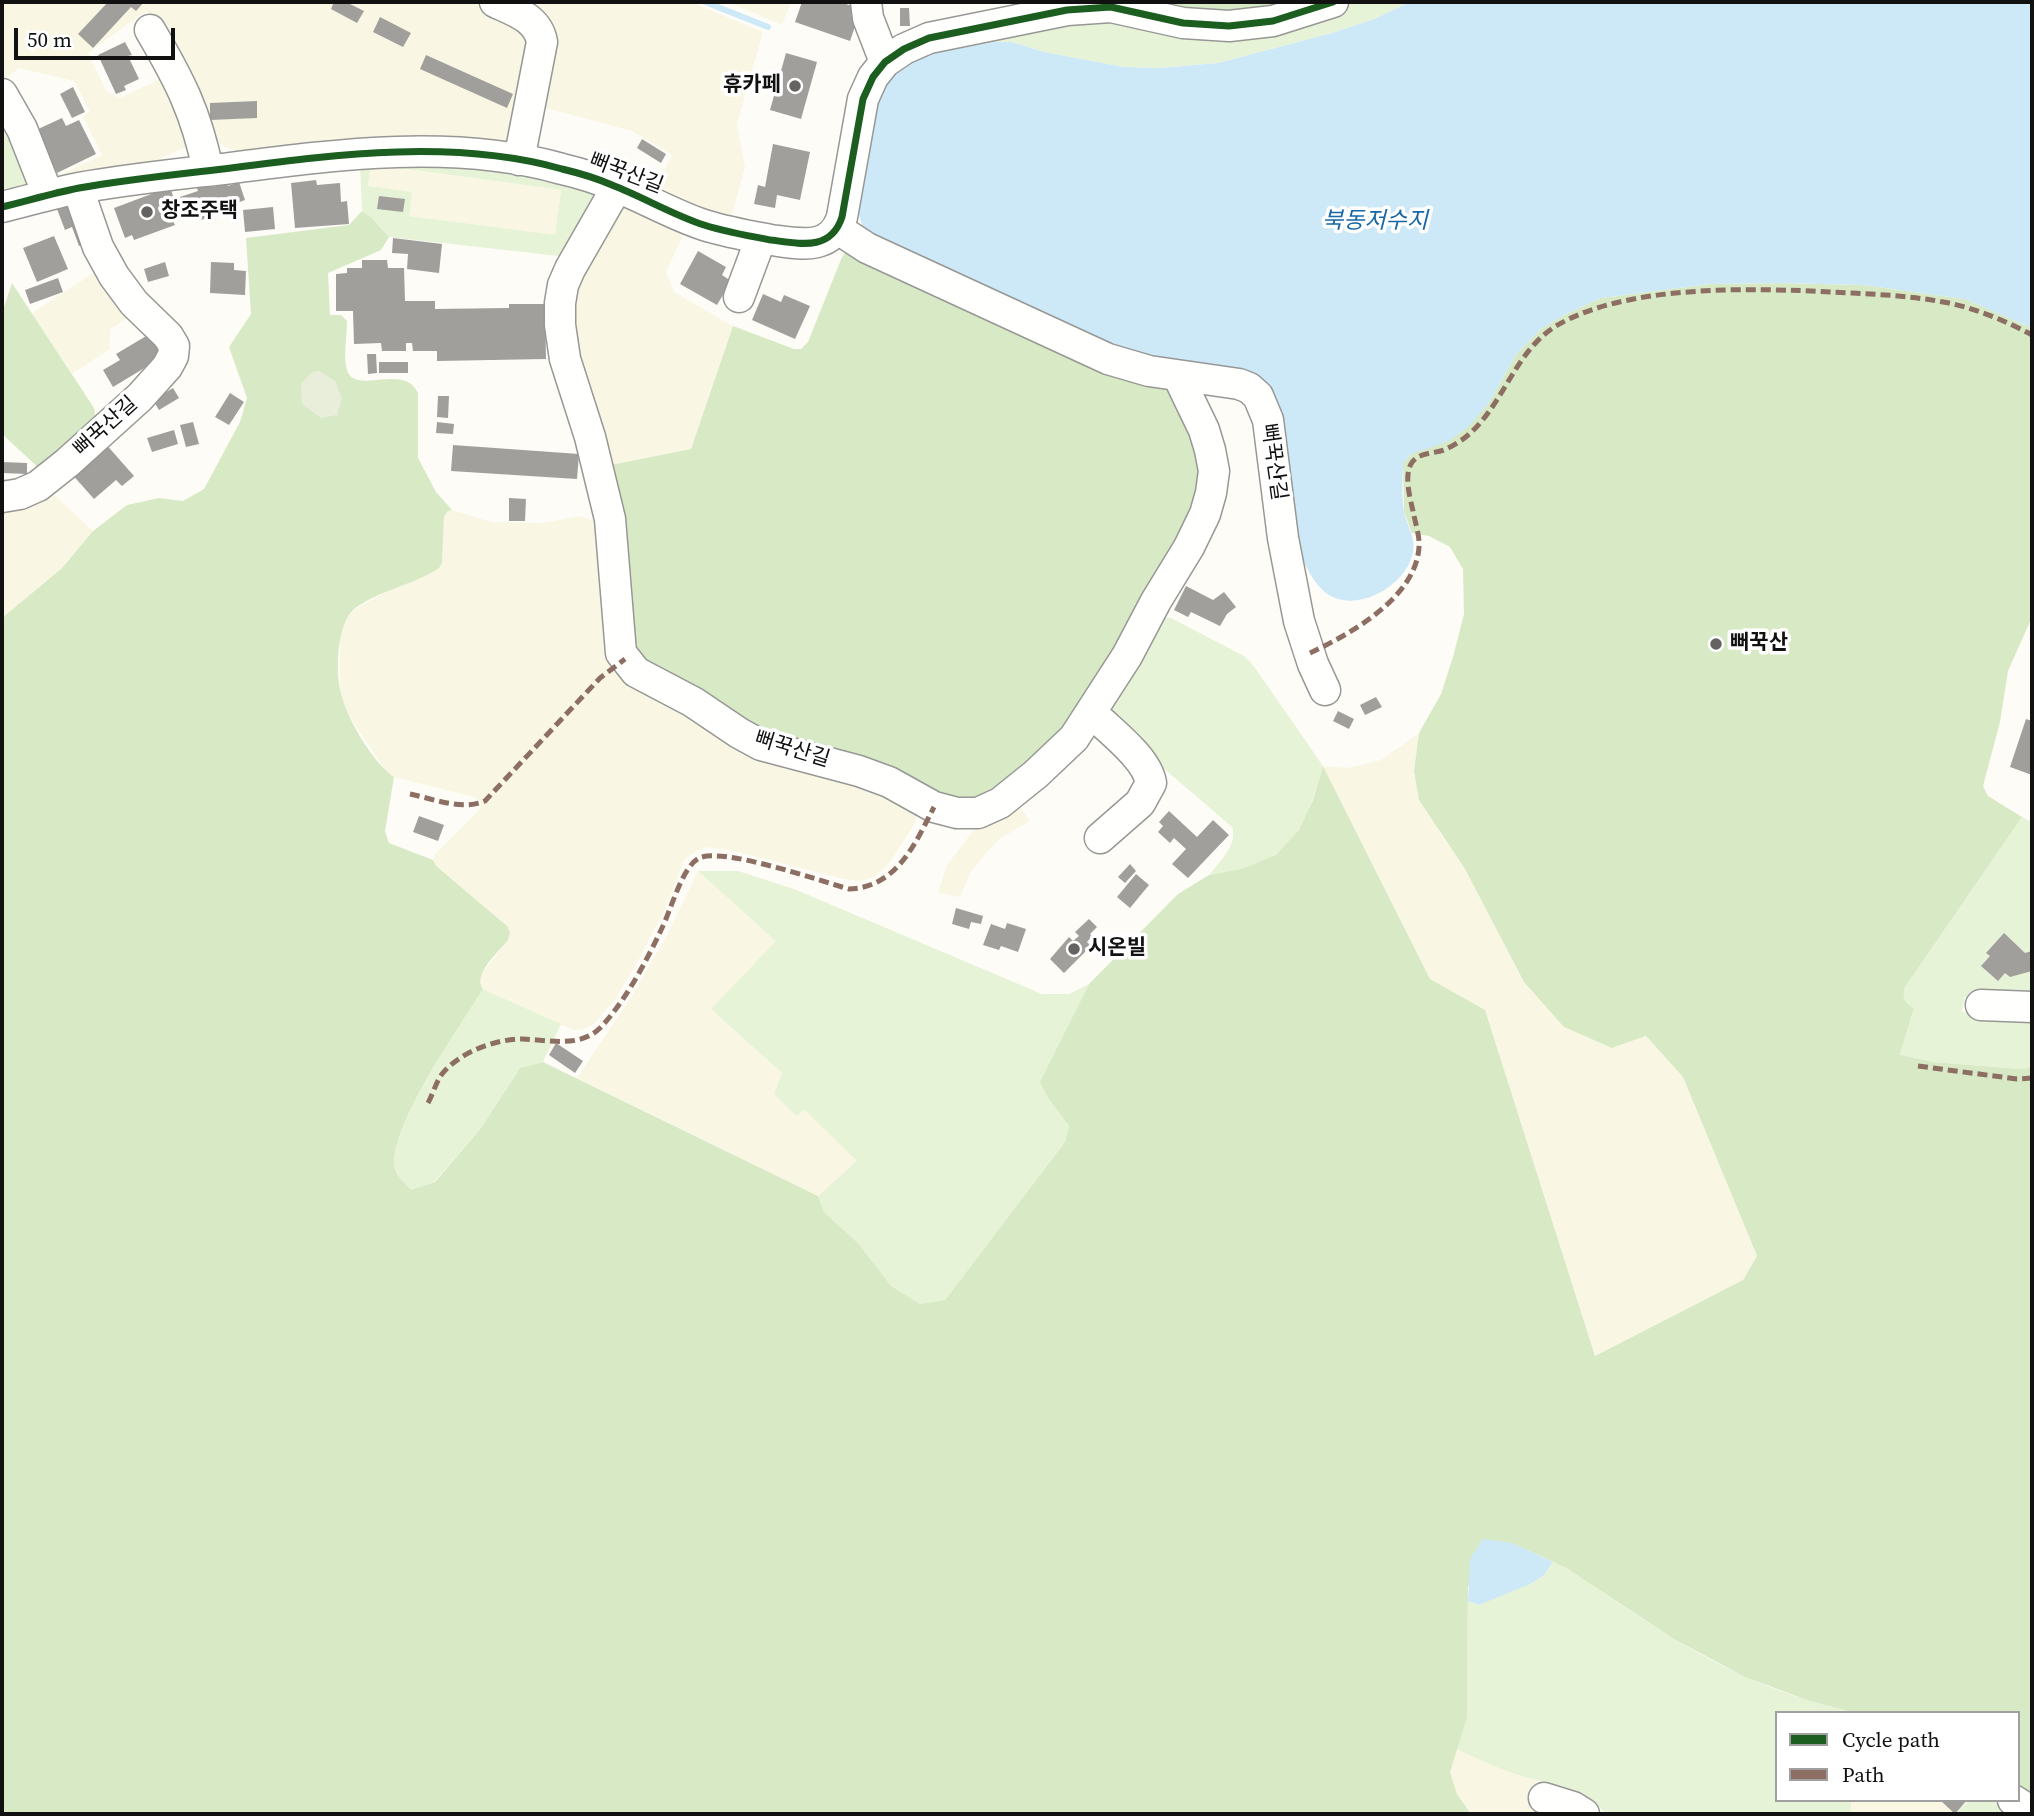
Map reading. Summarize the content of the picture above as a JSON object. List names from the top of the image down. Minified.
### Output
{"streets":{"street":["뻐꾹산길"]},"water":["북동저수지"],"places":["휴카페","창조주택","뻐꾹산","시온빌"],"legend":["Cycle path","Path"],"scale_bar":"50 m"}
